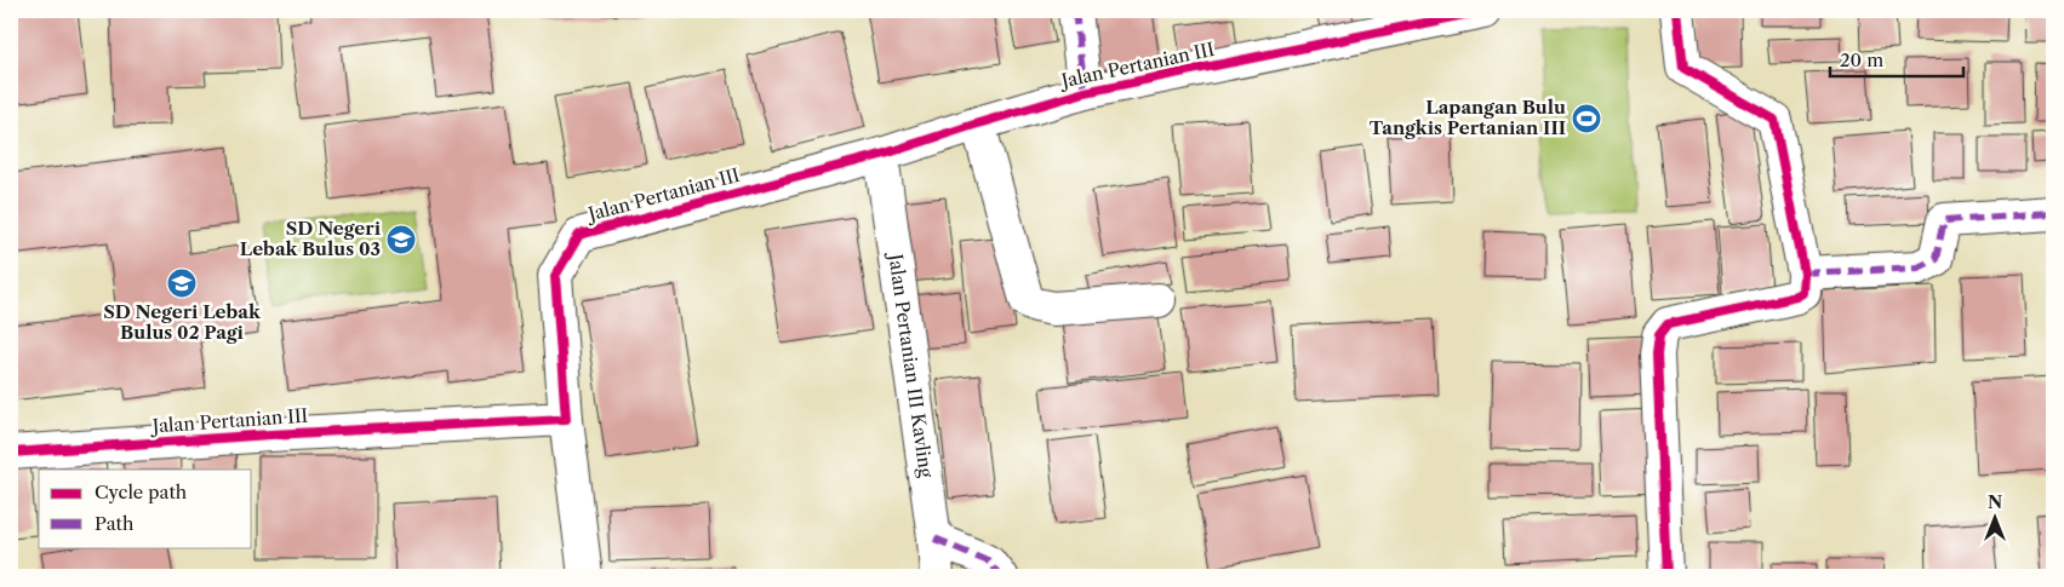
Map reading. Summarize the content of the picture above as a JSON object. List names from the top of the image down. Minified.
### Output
{"streets":{"street":["Jalan Pertanian III","Jalan Pertanian III Kavling"]},"crossings":[["Jalan Pertanian III","Jalan Pertanian III Kavling"]],"places":{"sports":["Lapangan Bulu Tangkis Pertanian III"],"school or university":["SD Negeri Lebak Bulus 03","SD Negeri Lebak Bulus 02 Pagi"]},"legend":["Cycle path","Path"],"scale_bar":"20 m","north":"top"}
